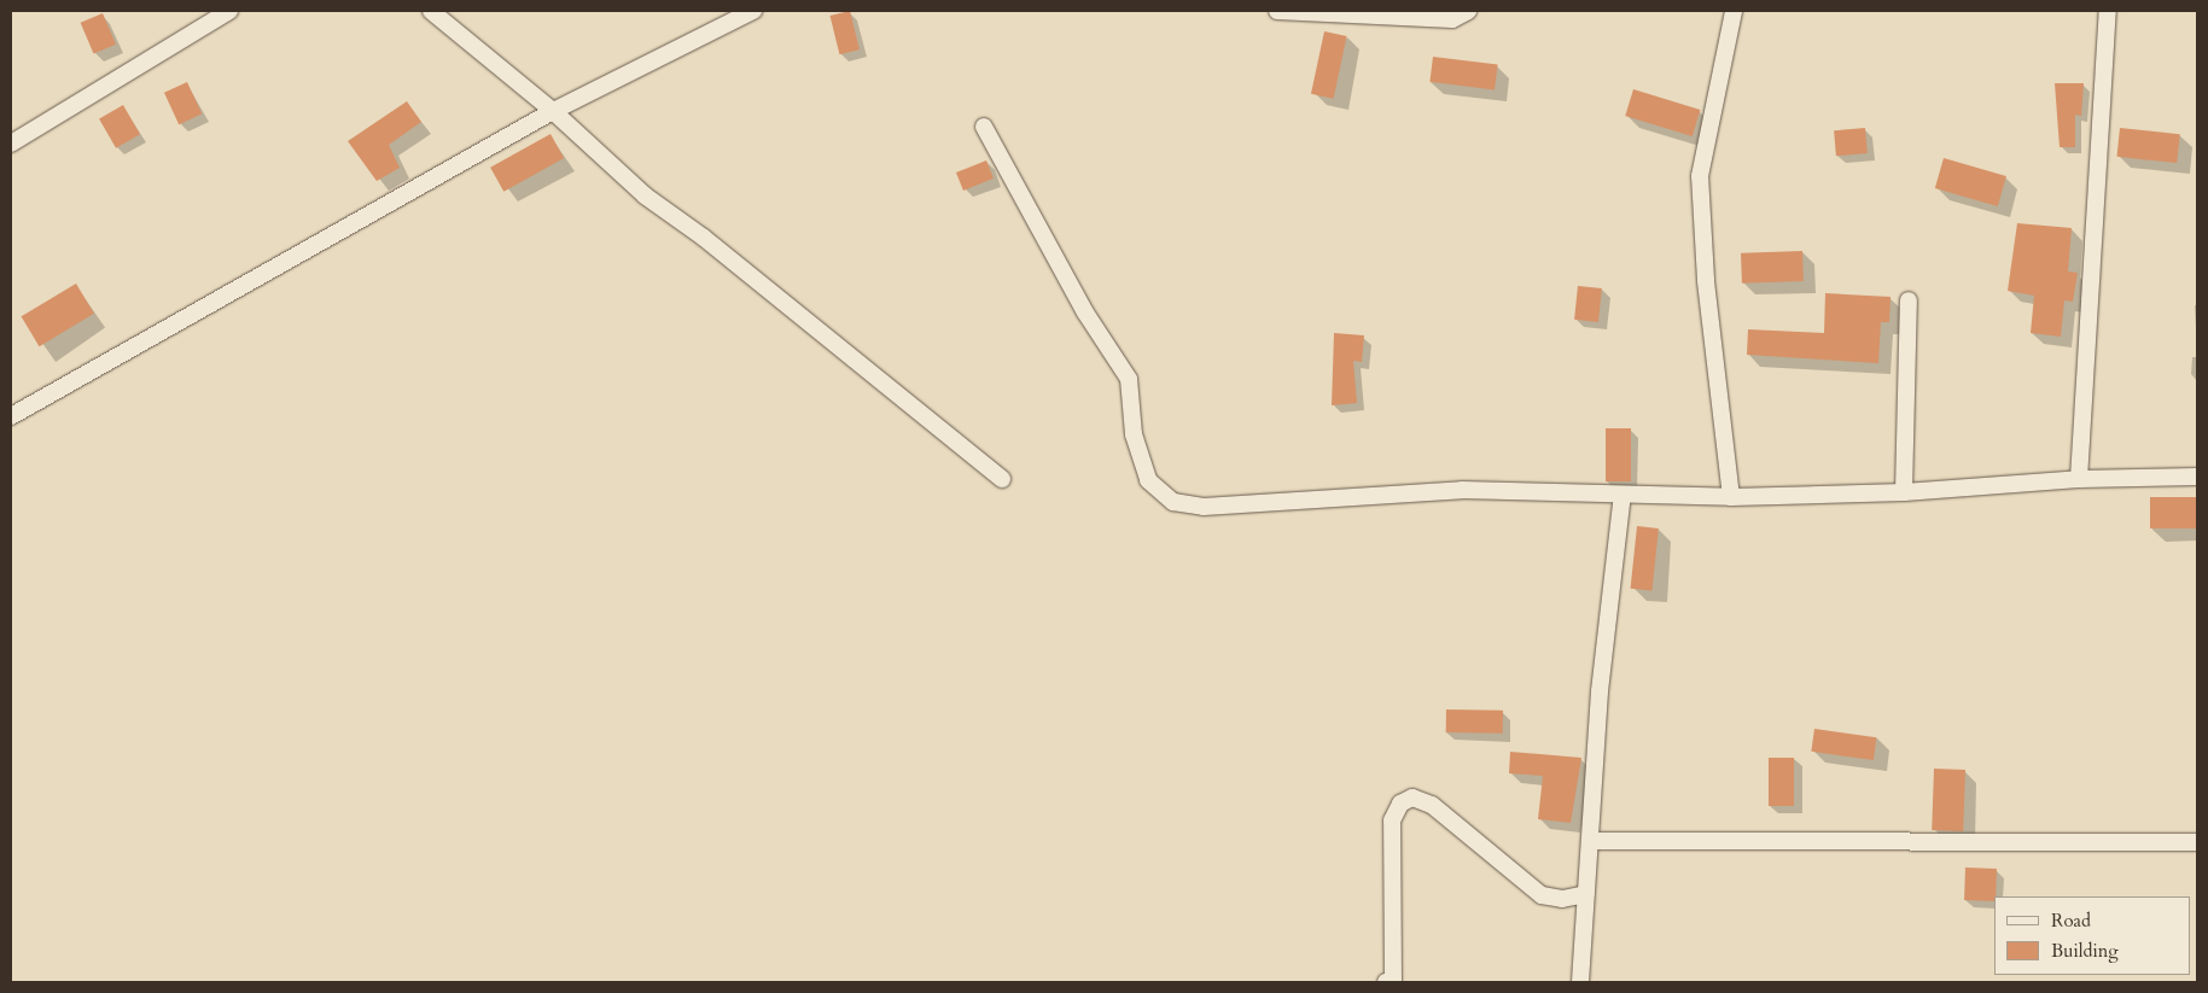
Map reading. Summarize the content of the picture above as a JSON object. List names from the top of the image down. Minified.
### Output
{"legend":["Road","Building"]}
